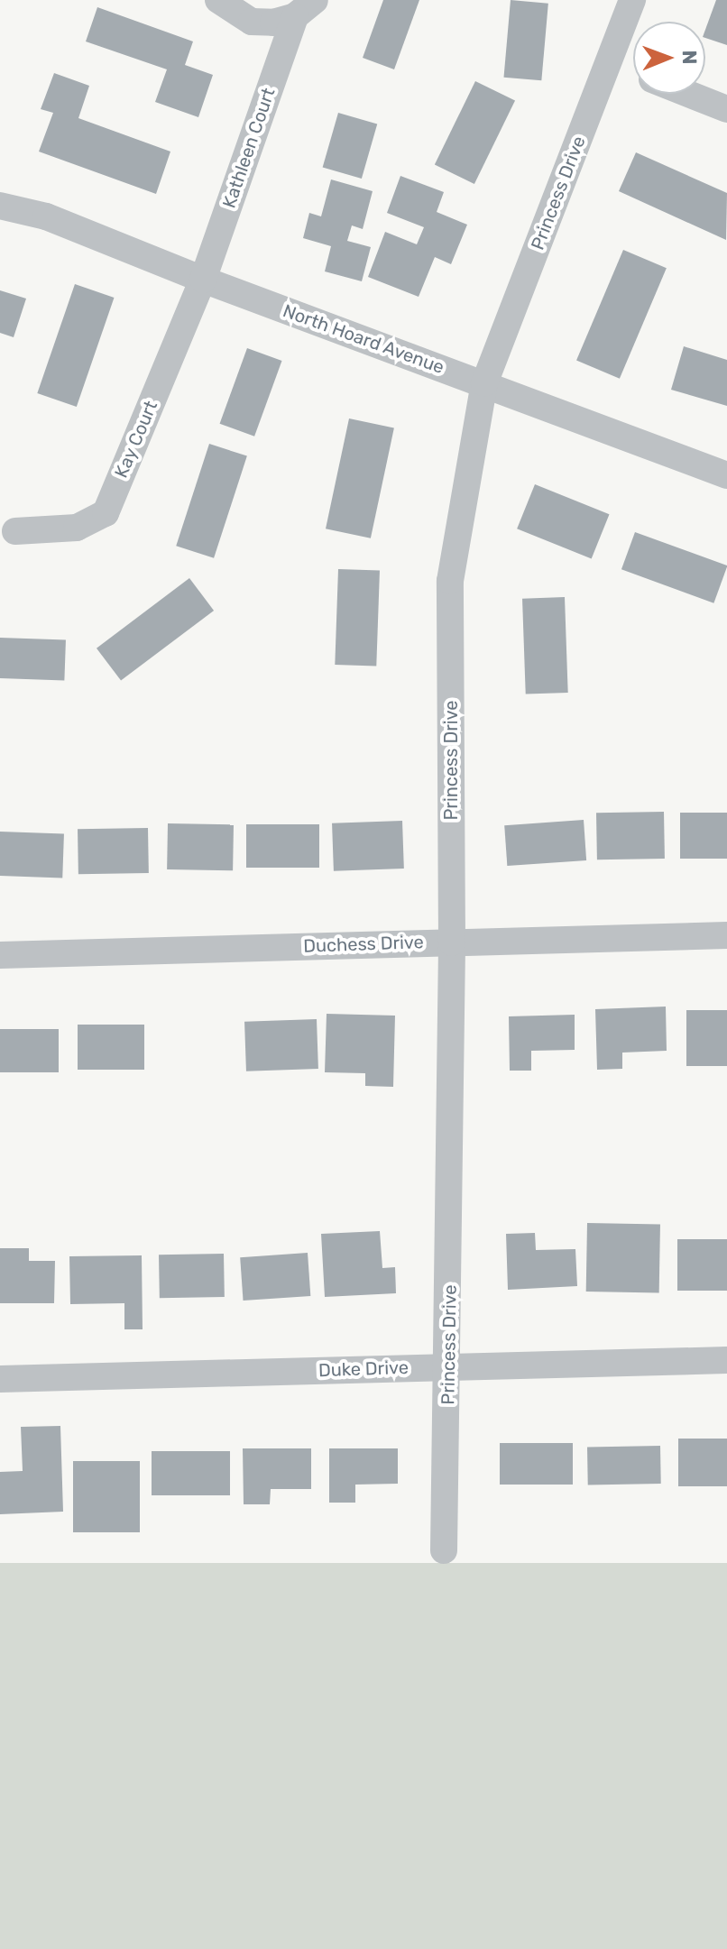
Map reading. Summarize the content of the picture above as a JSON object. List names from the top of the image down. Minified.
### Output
{"streets":{"street":["Kathleen Court","Princess Drive","North Hoard Avenue","Kay Court","Duchess Drive","Duke Drive"]},"crossings":[["Kathleen Court","North Hoard Avenue"],["Kathleen Court","Kay Court"],["Princess Drive","North Hoard Avenue"],["Princess Drive","Duchess Drive"],["Princess Drive","Duke Drive"],["North Hoard Avenue","Kay Court"]],"north":"right"}
